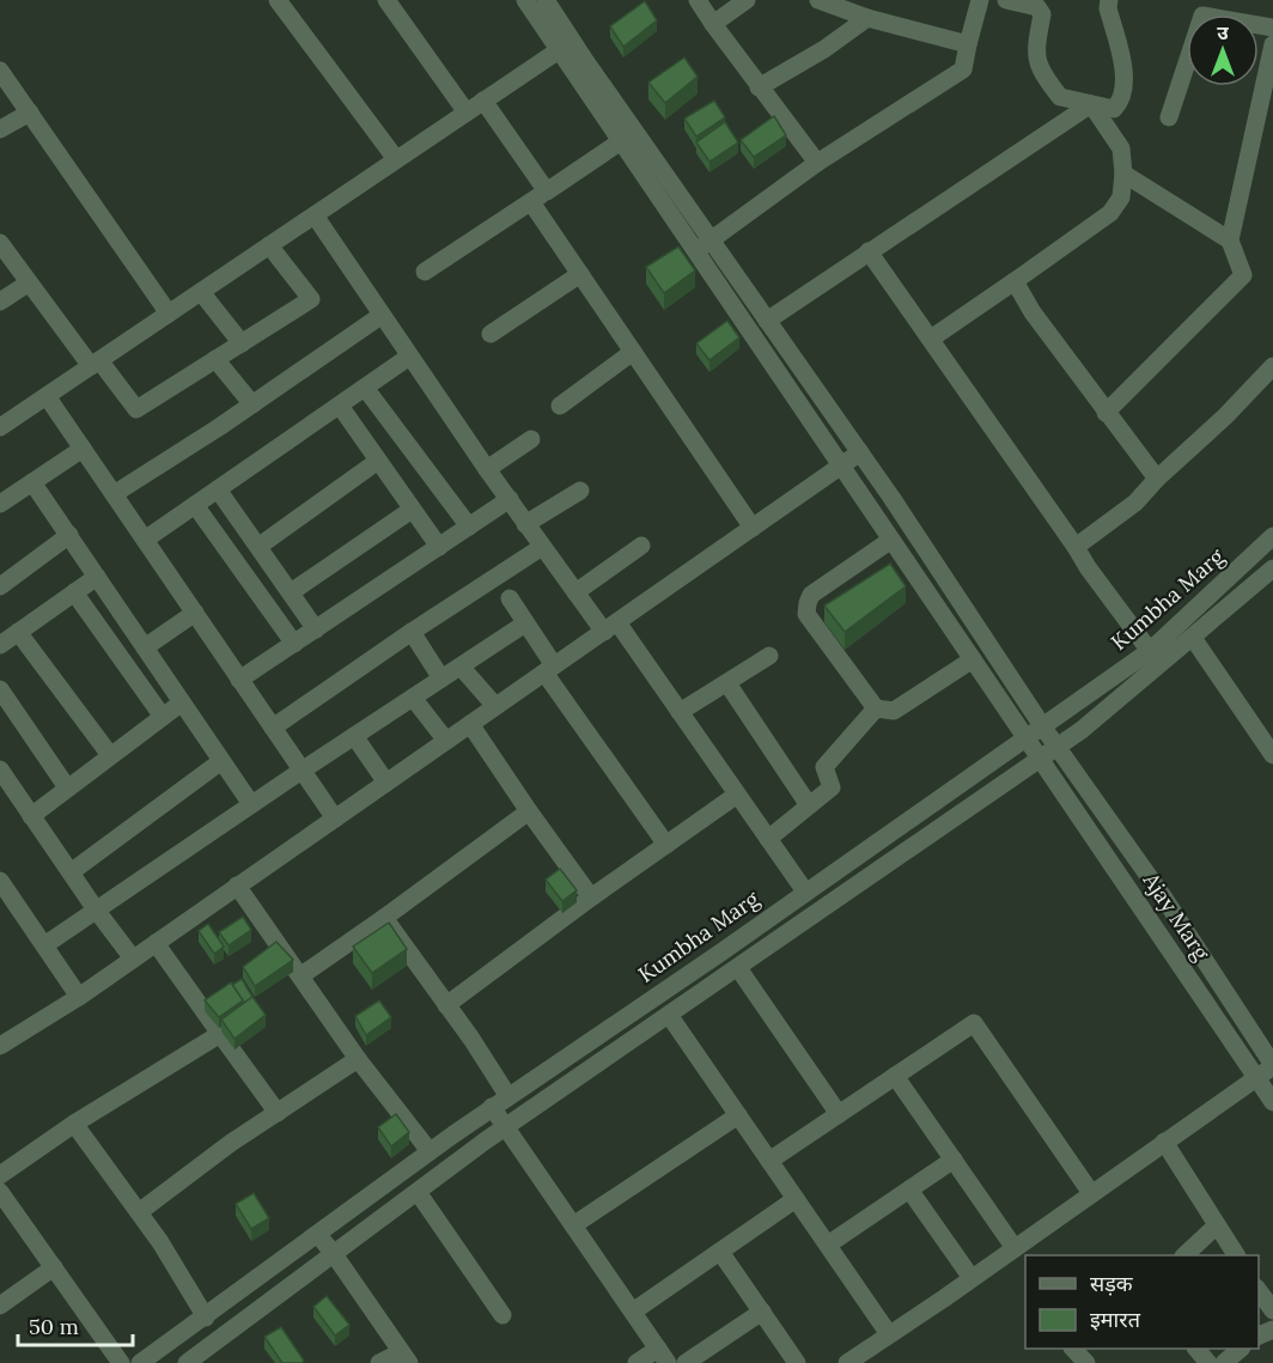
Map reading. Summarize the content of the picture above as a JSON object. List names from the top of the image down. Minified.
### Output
{"streets":{"street":["Kumbha Marg","Ajay Marg"]},"crossings":[["Kumbha Marg","Ajay Marg"]],"legend":["सड़क","इमारत"],"scale_bar":"50 m","north":"top"}
